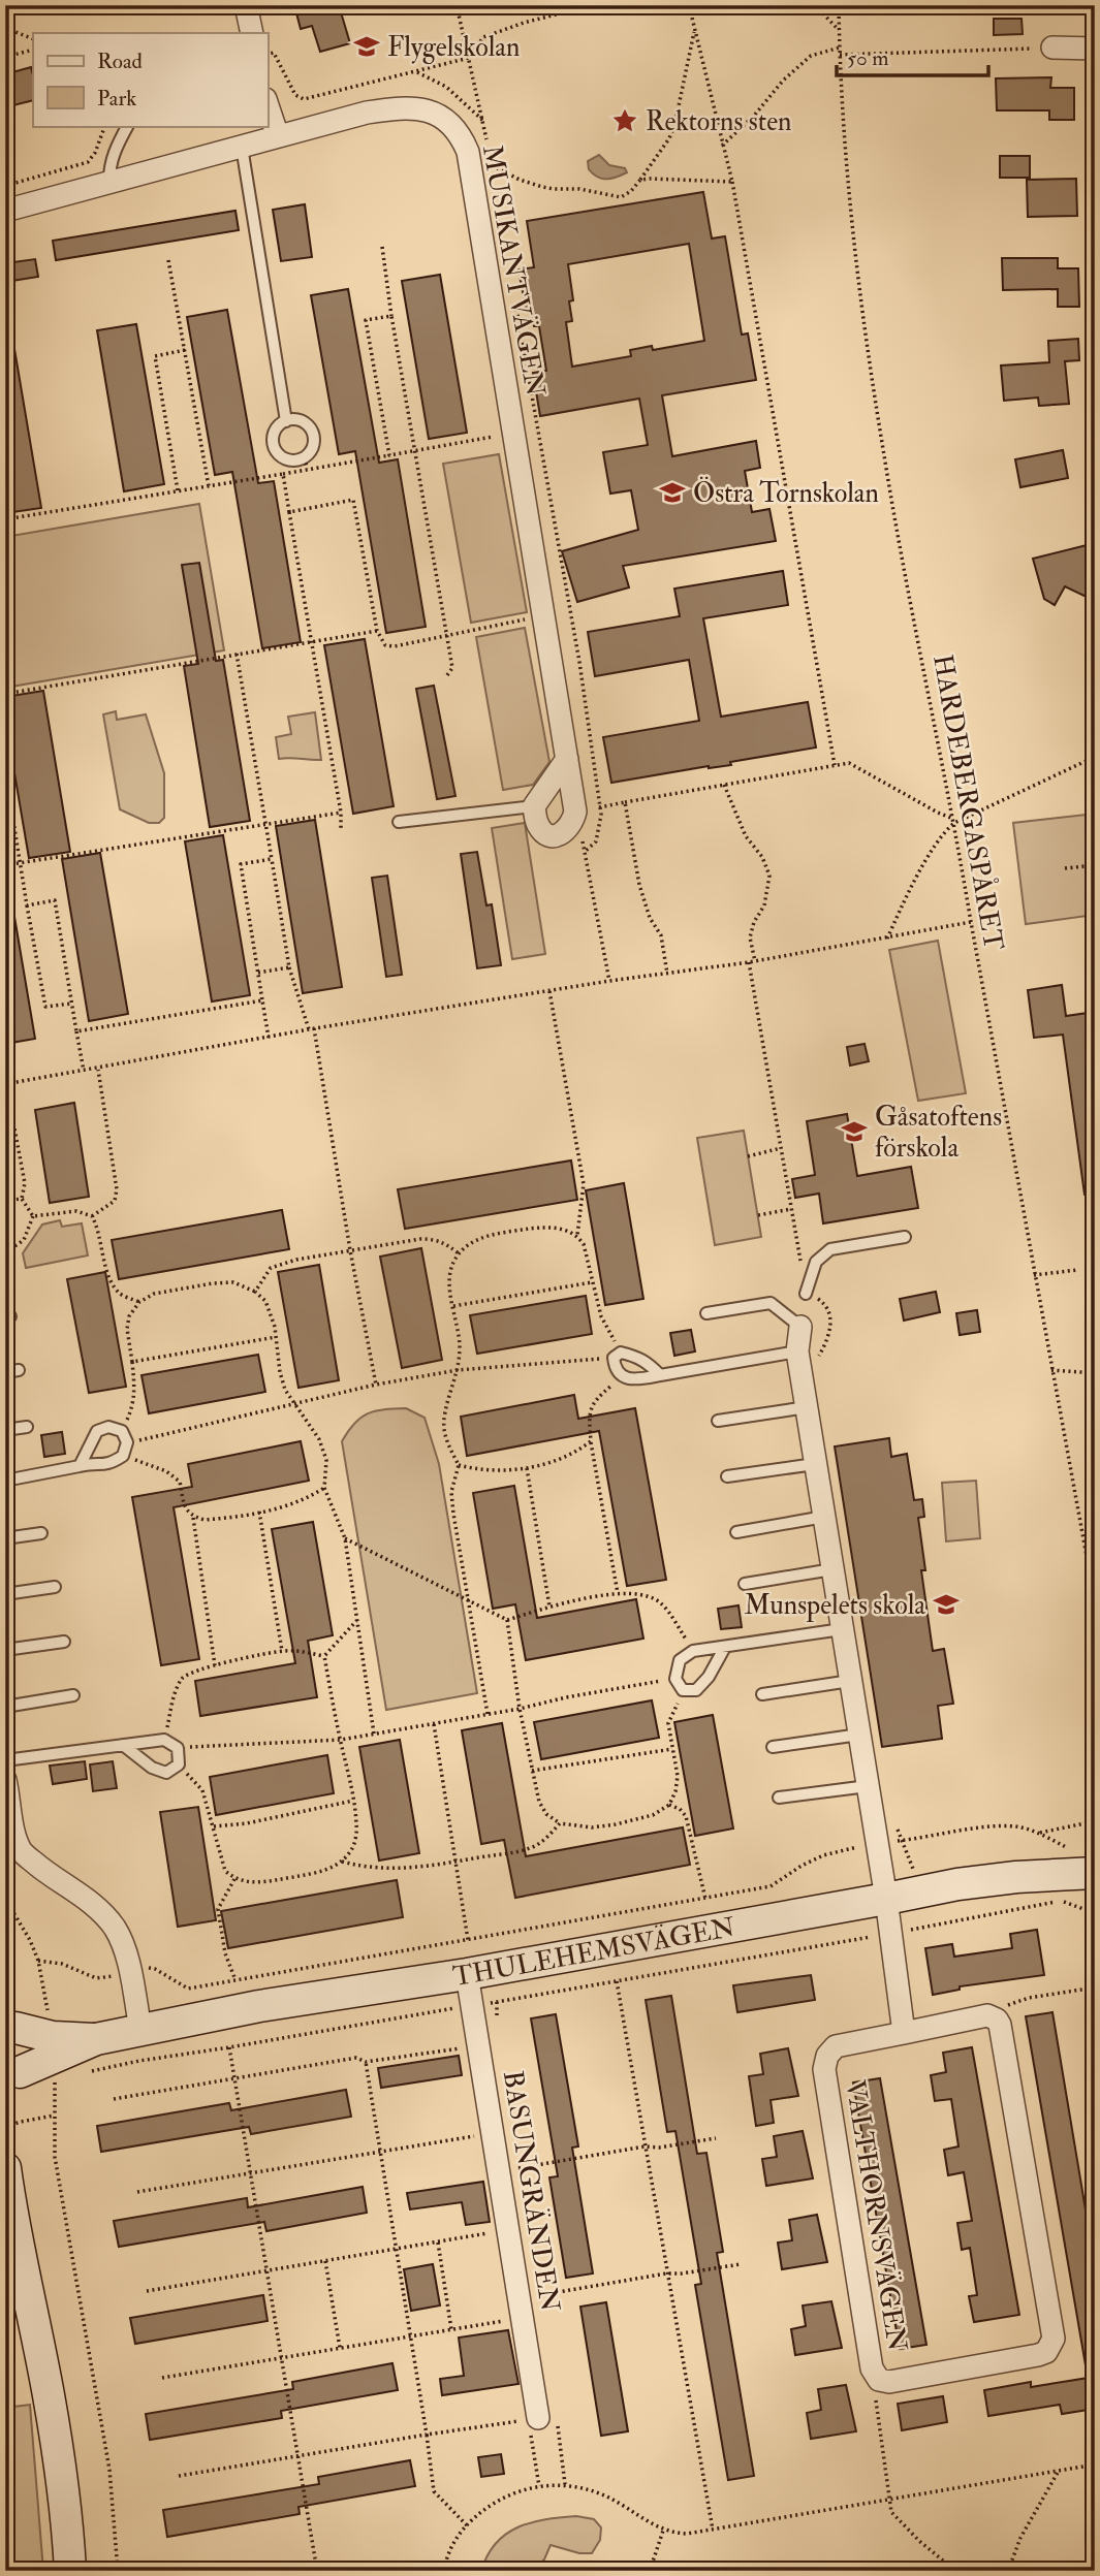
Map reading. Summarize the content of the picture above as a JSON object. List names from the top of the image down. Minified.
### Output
{"streets":{"street":["MUSIKANTVÄGEN","THULEHEMSVÄGEN","BASUNGRÄNDEN","VALTHORNSVÄGEN"],"path":["HARDEBERGASPÅRET"]},"crossings":[["THULEHEMSVÄGEN","BASUNGRÄNDEN"]],"places":{"school or university":["Flygelskolan","Östra Tornskolan","Gåsatoftens förskola","Munspelets skola"],"place":["Rektorns sten"]},"legend":["Road","Park"],"scale_bar":"50 m"}
